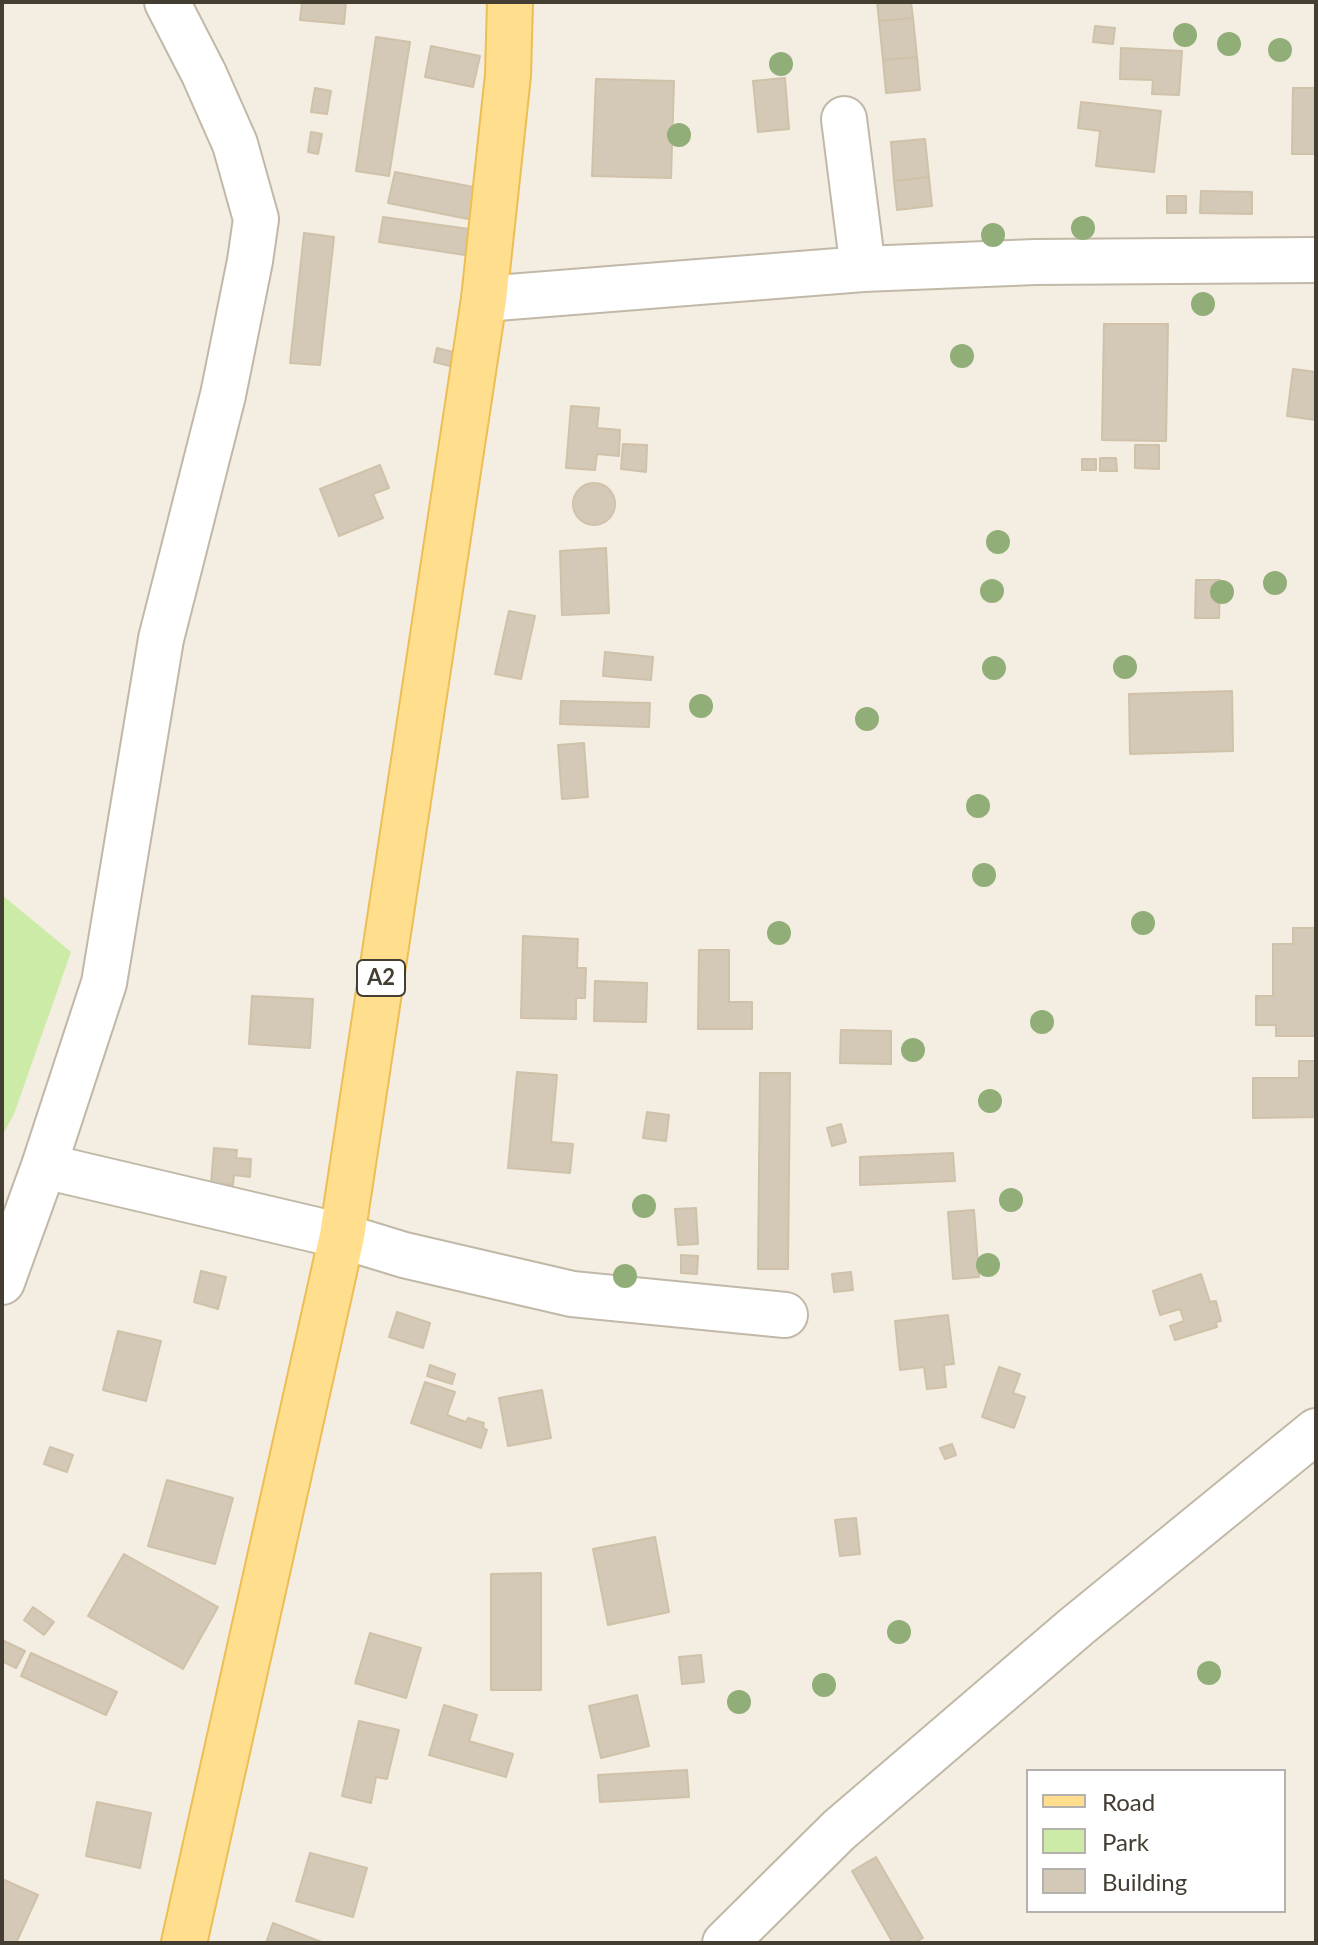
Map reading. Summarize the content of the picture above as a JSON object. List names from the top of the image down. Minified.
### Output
{"streets":{"main road":["A2"]},"legend":["Road","Park","Building"]}
